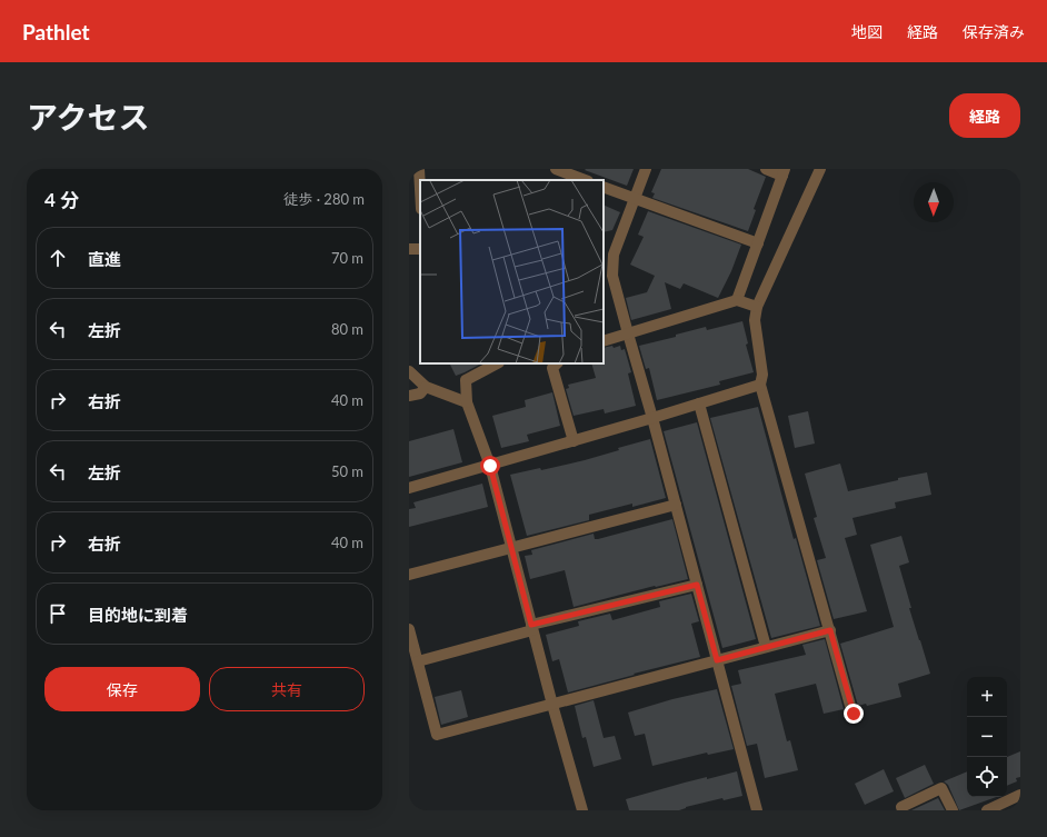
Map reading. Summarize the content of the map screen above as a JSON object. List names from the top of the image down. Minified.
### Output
{"north":"bottom","page":{"header":"Pathlet","nav":["地図","経路","保存済み"],"title":"アクセス","buttons":["経路",["保存","共有"]],"heading":["4 分","徒歩 · 280 m"],"list":[["直進","70 m"],["左折","80 m"],["右折","40 m"],["左折","50 m"],["右折","40 m"],"目的地に到着"],"map_buttons":["+","−"]}}
